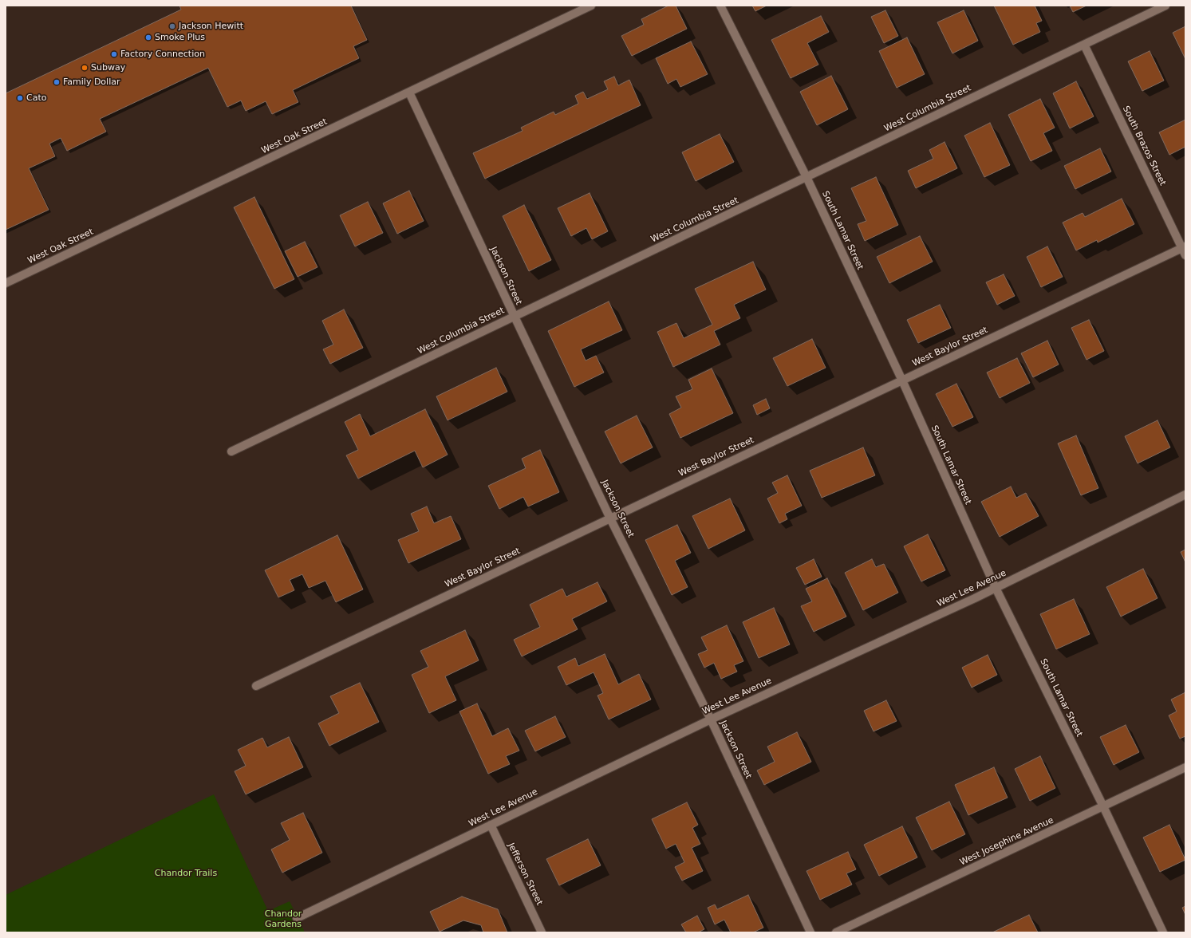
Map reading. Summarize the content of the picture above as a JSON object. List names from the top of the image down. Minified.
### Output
{"streets":{"street":["West Columbia Street","West Oak Street","South Brazos Street","South Lamar Street","Jackson Street","West Baylor Street","West Lee Avenue","West Josephine Avenue","Jefferson Street"]},"crossings":[["West Columbia Street","South Brazos Street"],["West Columbia Street","South Lamar Street"],["West Columbia Street","Jackson Street"],["West Oak Street","Jackson Street"],["South Brazos Street","West Baylor Street"],["South Lamar Street","West Baylor Street"],["South Lamar Street","West Lee Avenue"],["South Lamar Street","West Josephine Avenue"],["Jackson Street","West Baylor Street"],["Jackson Street","West Lee Avenue"],["West Lee Avenue","Jefferson Street"]],"parks":["Chandor Trails","Chandor Gardens"],"places":["Jackson Hewitt","Smoke Plus","Factory Connection","Subway","Family Dollar","Cato"]}
